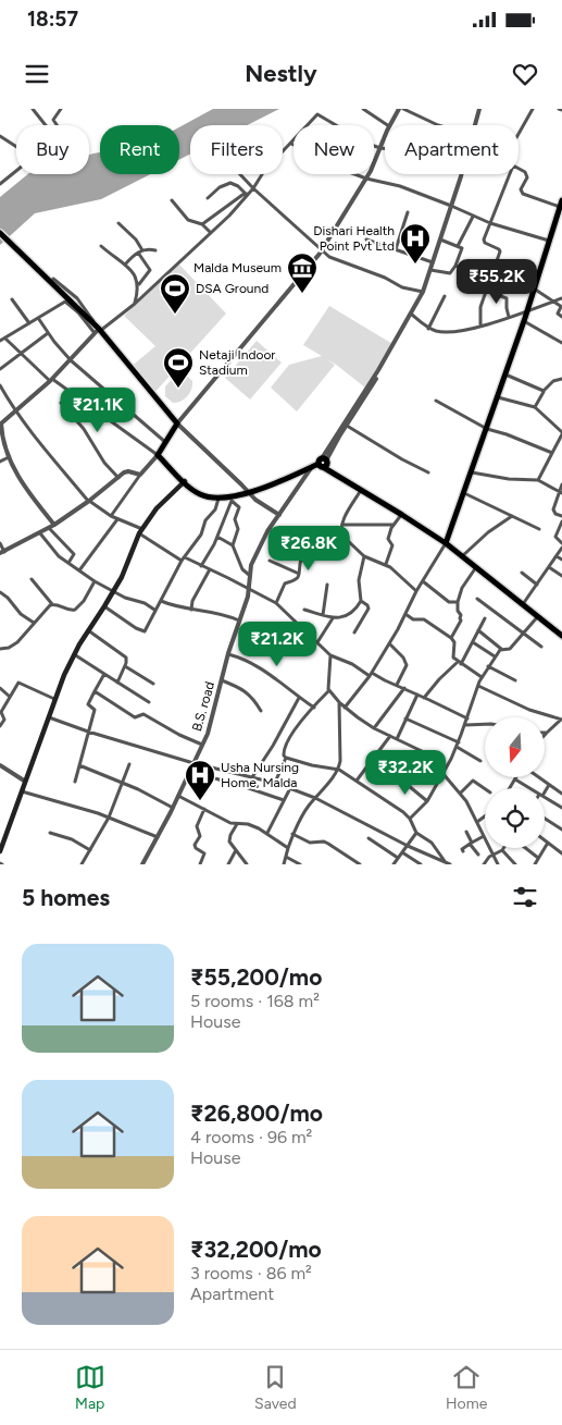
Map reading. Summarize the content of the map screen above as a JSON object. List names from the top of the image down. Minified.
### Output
{"streets":{"street":["B.S. road"]},"places":{"hospital":["Dishari Health Point Pvt Ltd","Usha Nursing Home, Malda"],"museum":["Malda Museum"],"sports":["DSA Ground","Netaji Indoor Stadium"]},"north":"bottom","page":{"status":"18:57","header":"Nestly","chip":["Buy","Rent","Filters","New","Apartment"],"price":["₹55.2K","₹21.1K","₹26.8K","₹21.2K","₹32.2K"],"heading":"5 homes","list":[{"name":"₹55,200/mo","note":"5 rooms · 168 m² · House"},{"name":"₹26,800/mo","note":"4 rooms · 96 m² · House"},{"name":"₹32,200/mo","note":"3 rooms · 86 m² · Apartment"}],"tabs":["Map","Saved","Home"]}}
